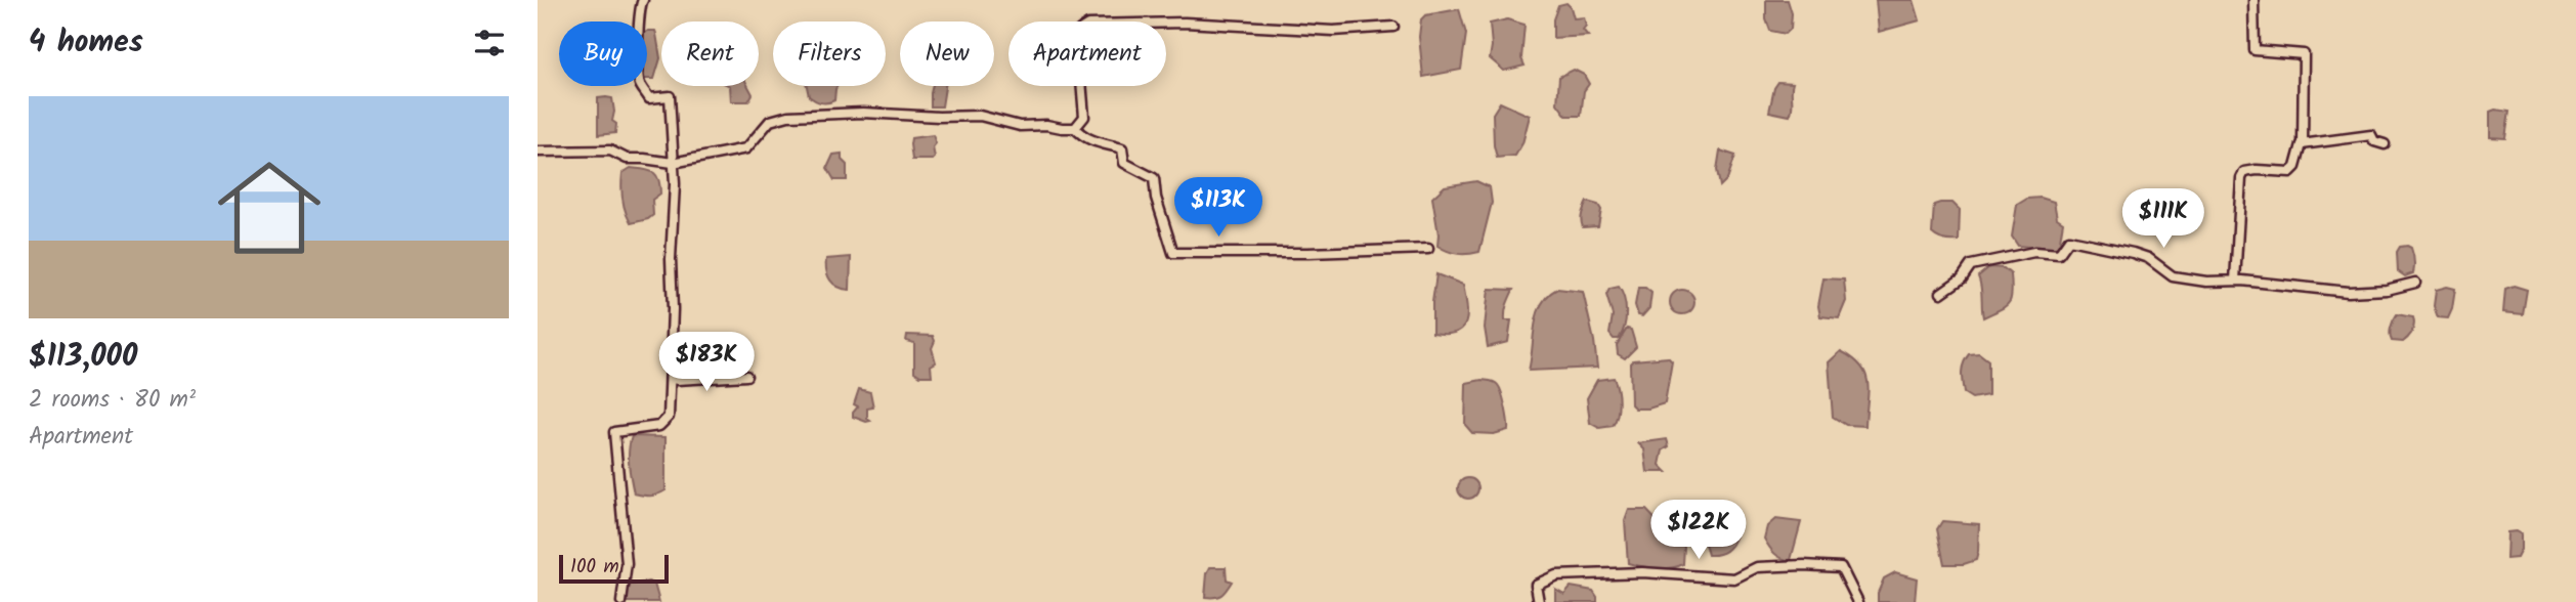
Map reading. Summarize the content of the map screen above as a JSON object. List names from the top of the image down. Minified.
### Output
{"scale_bar":"100 m","page":{"heading":"4 homes","chip":["Buy","Rent","Filters","New","Apartment"],"list":[{"name":"$113,000","note":"2 rooms · 80 m² · Apartment"}],"price":["$113K","$111K","$183K","$122K"],"scale":"100 m"}}
